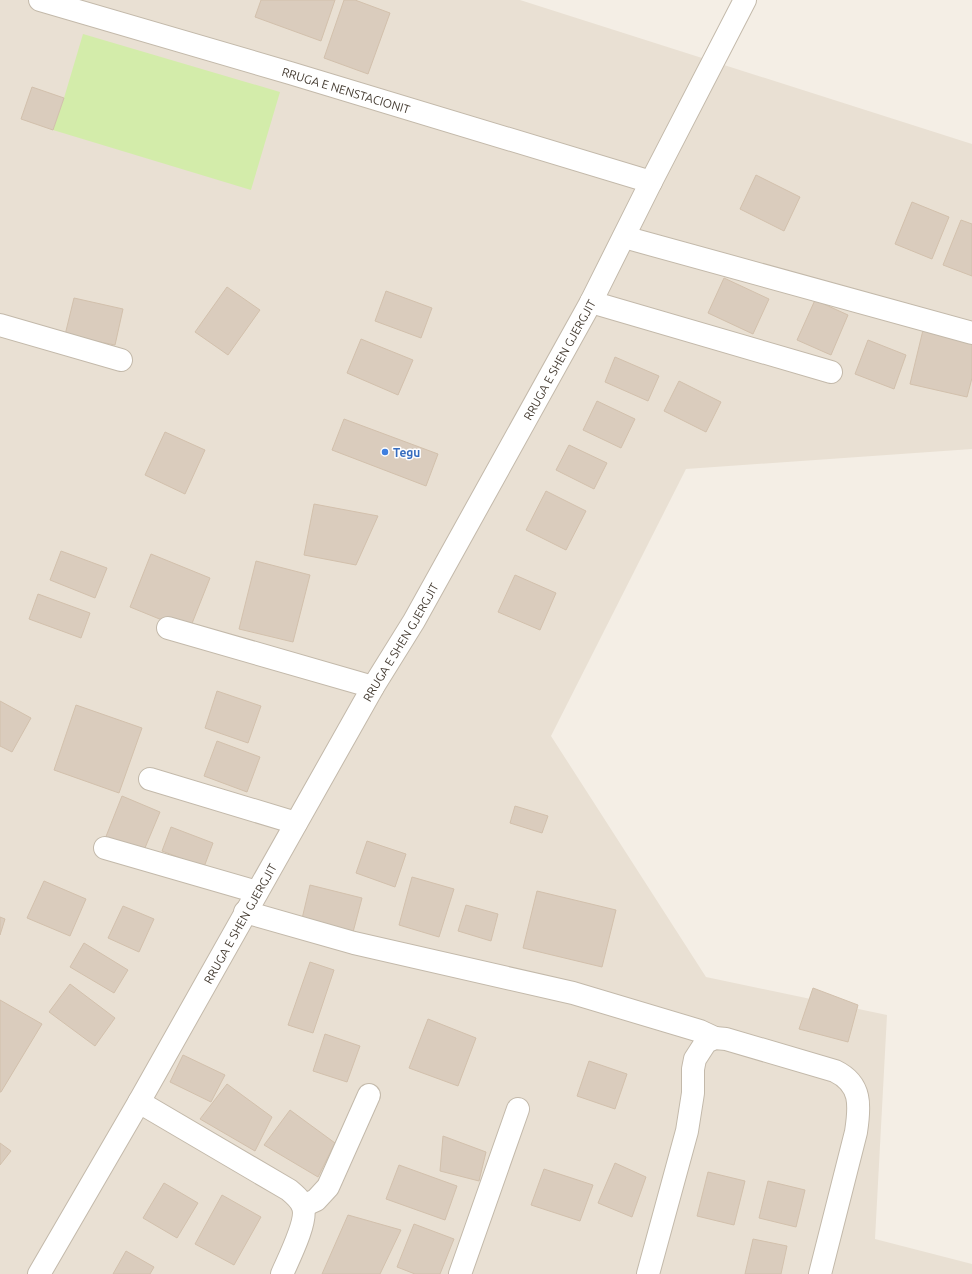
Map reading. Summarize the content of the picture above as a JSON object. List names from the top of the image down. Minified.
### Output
{"streets":{"street":["RRUGA E NENSTACIONIT","RRUGA E SHEN GJERGJIT"]},"crossings":[["RRUGA E NENSTACIONIT","RRUGA E SHEN GJERGJIT"]],"places":["Tegu"]}
